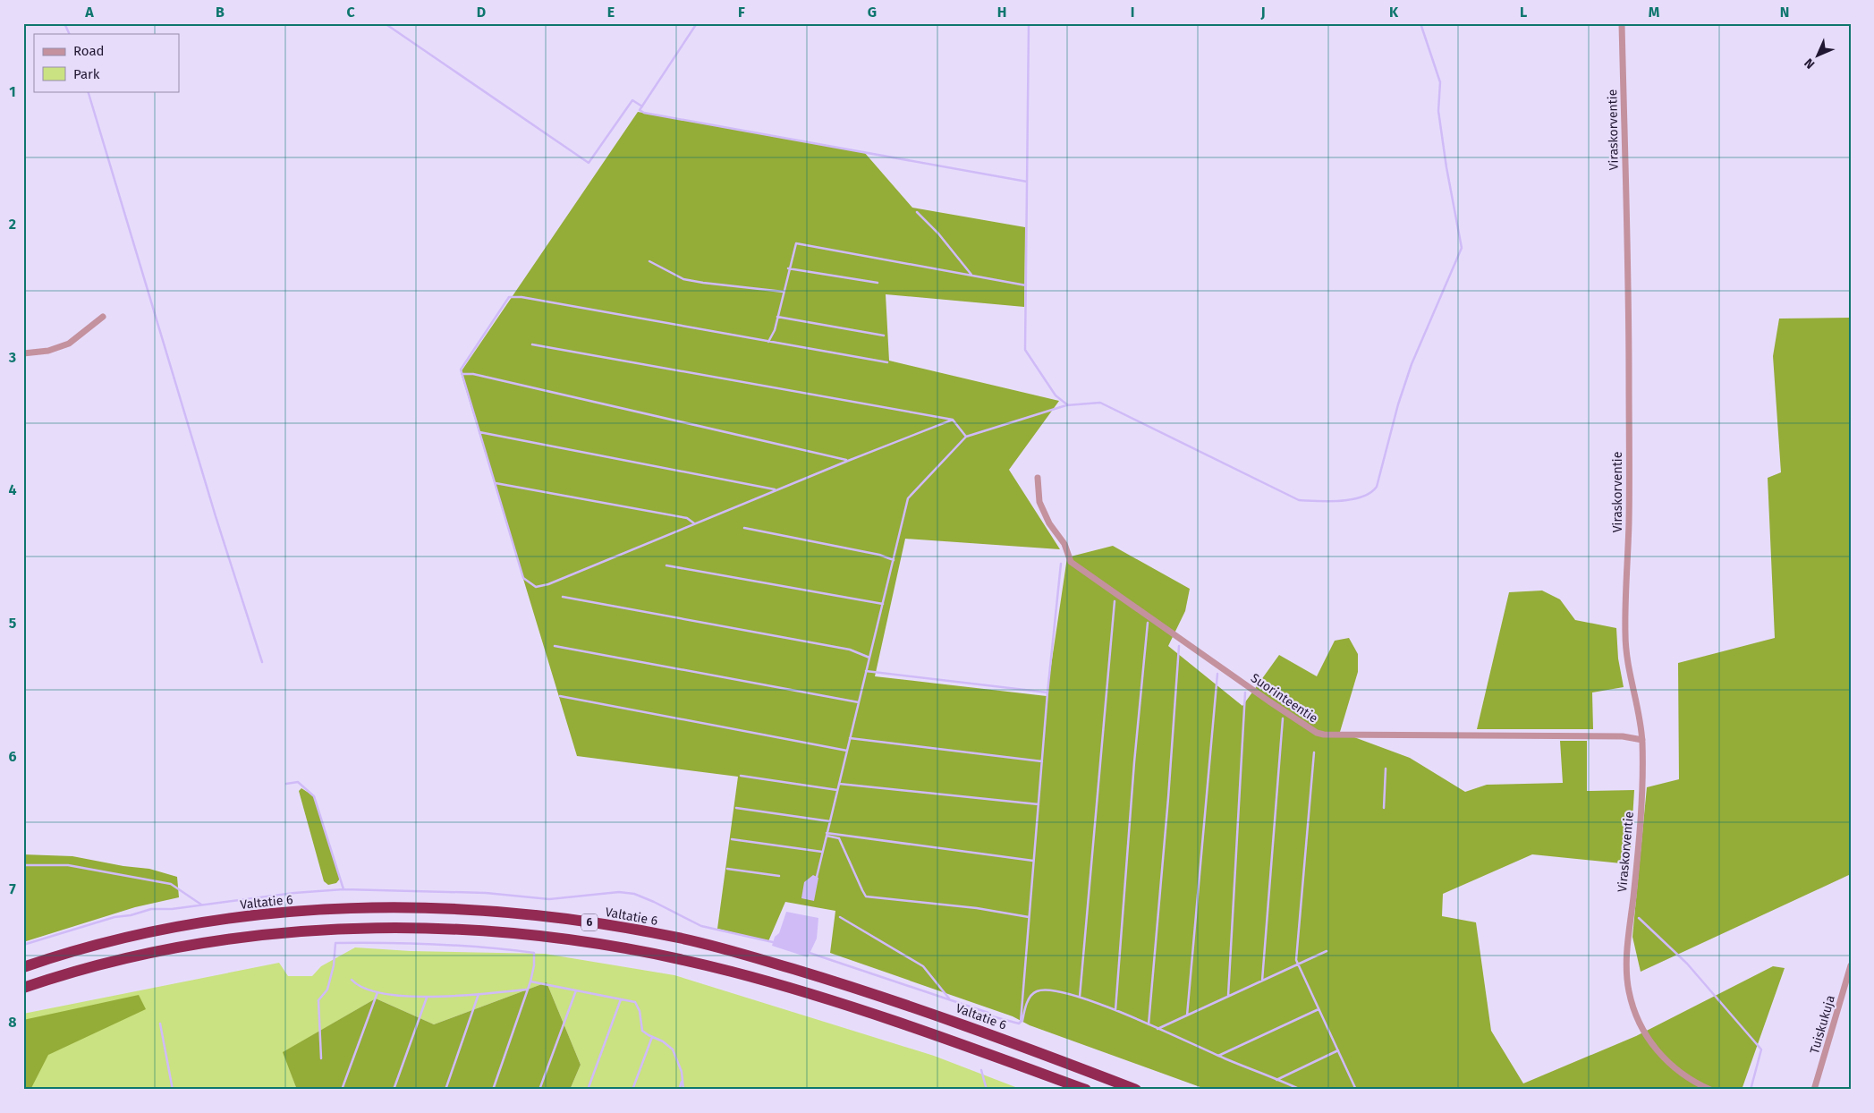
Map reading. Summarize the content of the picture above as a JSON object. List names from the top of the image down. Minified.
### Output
{"streets":{"highway":["Valtatie 6","6"],"street":["Viraskorventie","Suorinteentie","Tuiskukuja"]},"crossings":[["Viraskorventie","Suorinteentie"]],"legend":["Road","Park"],"north":"bottom left","grid":{"columns":["A","B","C","D","E","F","G","H","I","J","K","L","M","N"],"rows":["1","2","3","4","5","6","7","8"]}}
